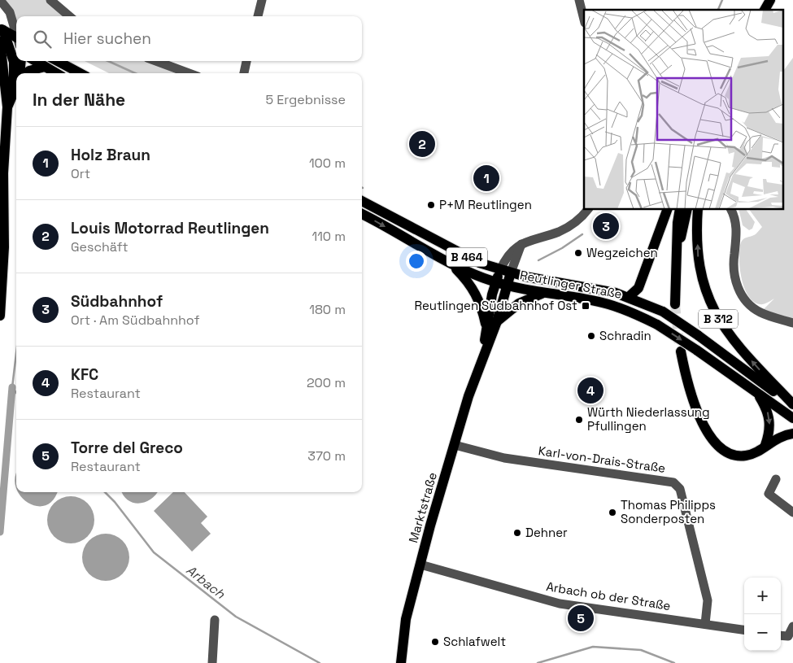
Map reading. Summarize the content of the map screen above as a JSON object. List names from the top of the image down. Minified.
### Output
{"streets":{"main road":["B 464","Reutlinger Straße","B 312","Marktstraße"],"street":["Karl-von-Drais-Straße","Arbach ob der Straße"]},"crossings":[["B 464","Reutlinger Straße"],["B 464","Marktstraße"],["Reutlinger Straße","B 312"],["Reutlinger Straße","Marktstraße"],["Karl-von-Drais-Straße","Marktstraße"],["Karl-von-Drais-Straße","Arbach ob der Straße"],["Marktstraße","Arbach ob der Straße"]],"water":["Arbach"],"places":{"other":["P+M Reutlingen","Wegzeichen","Schradin","Würth Niederlassung Pfullingen","Thomas Philipps Sonderposten","Dehner","Schlafwelt"],"transit":["Reutlingen Südbahnhof Ost"]},"page":{"search":"Hier suchen","heading":["In der Nähe","5 Ergebnisse"],"list":[{"mark":"1","name":"Holz Braun","note":"Ort","value":"100 m"},{"mark":"2","name":"Louis Motorrad Reutlingen","note":"Geschäft","value":"110 m"},{"mark":"3","name":"Südbahnhof","note":"Ort · Am Südbahnhof","value":"180 m"},{"mark":"4","name":"KFC","note":"Restaurant","value":"200 m"},{"mark":"5","name":"Torre del Greco","note":"Restaurant","value":"370 m"}],"pins":["2","1","3","4","5"],"map_buttons":["+","−"]}}
